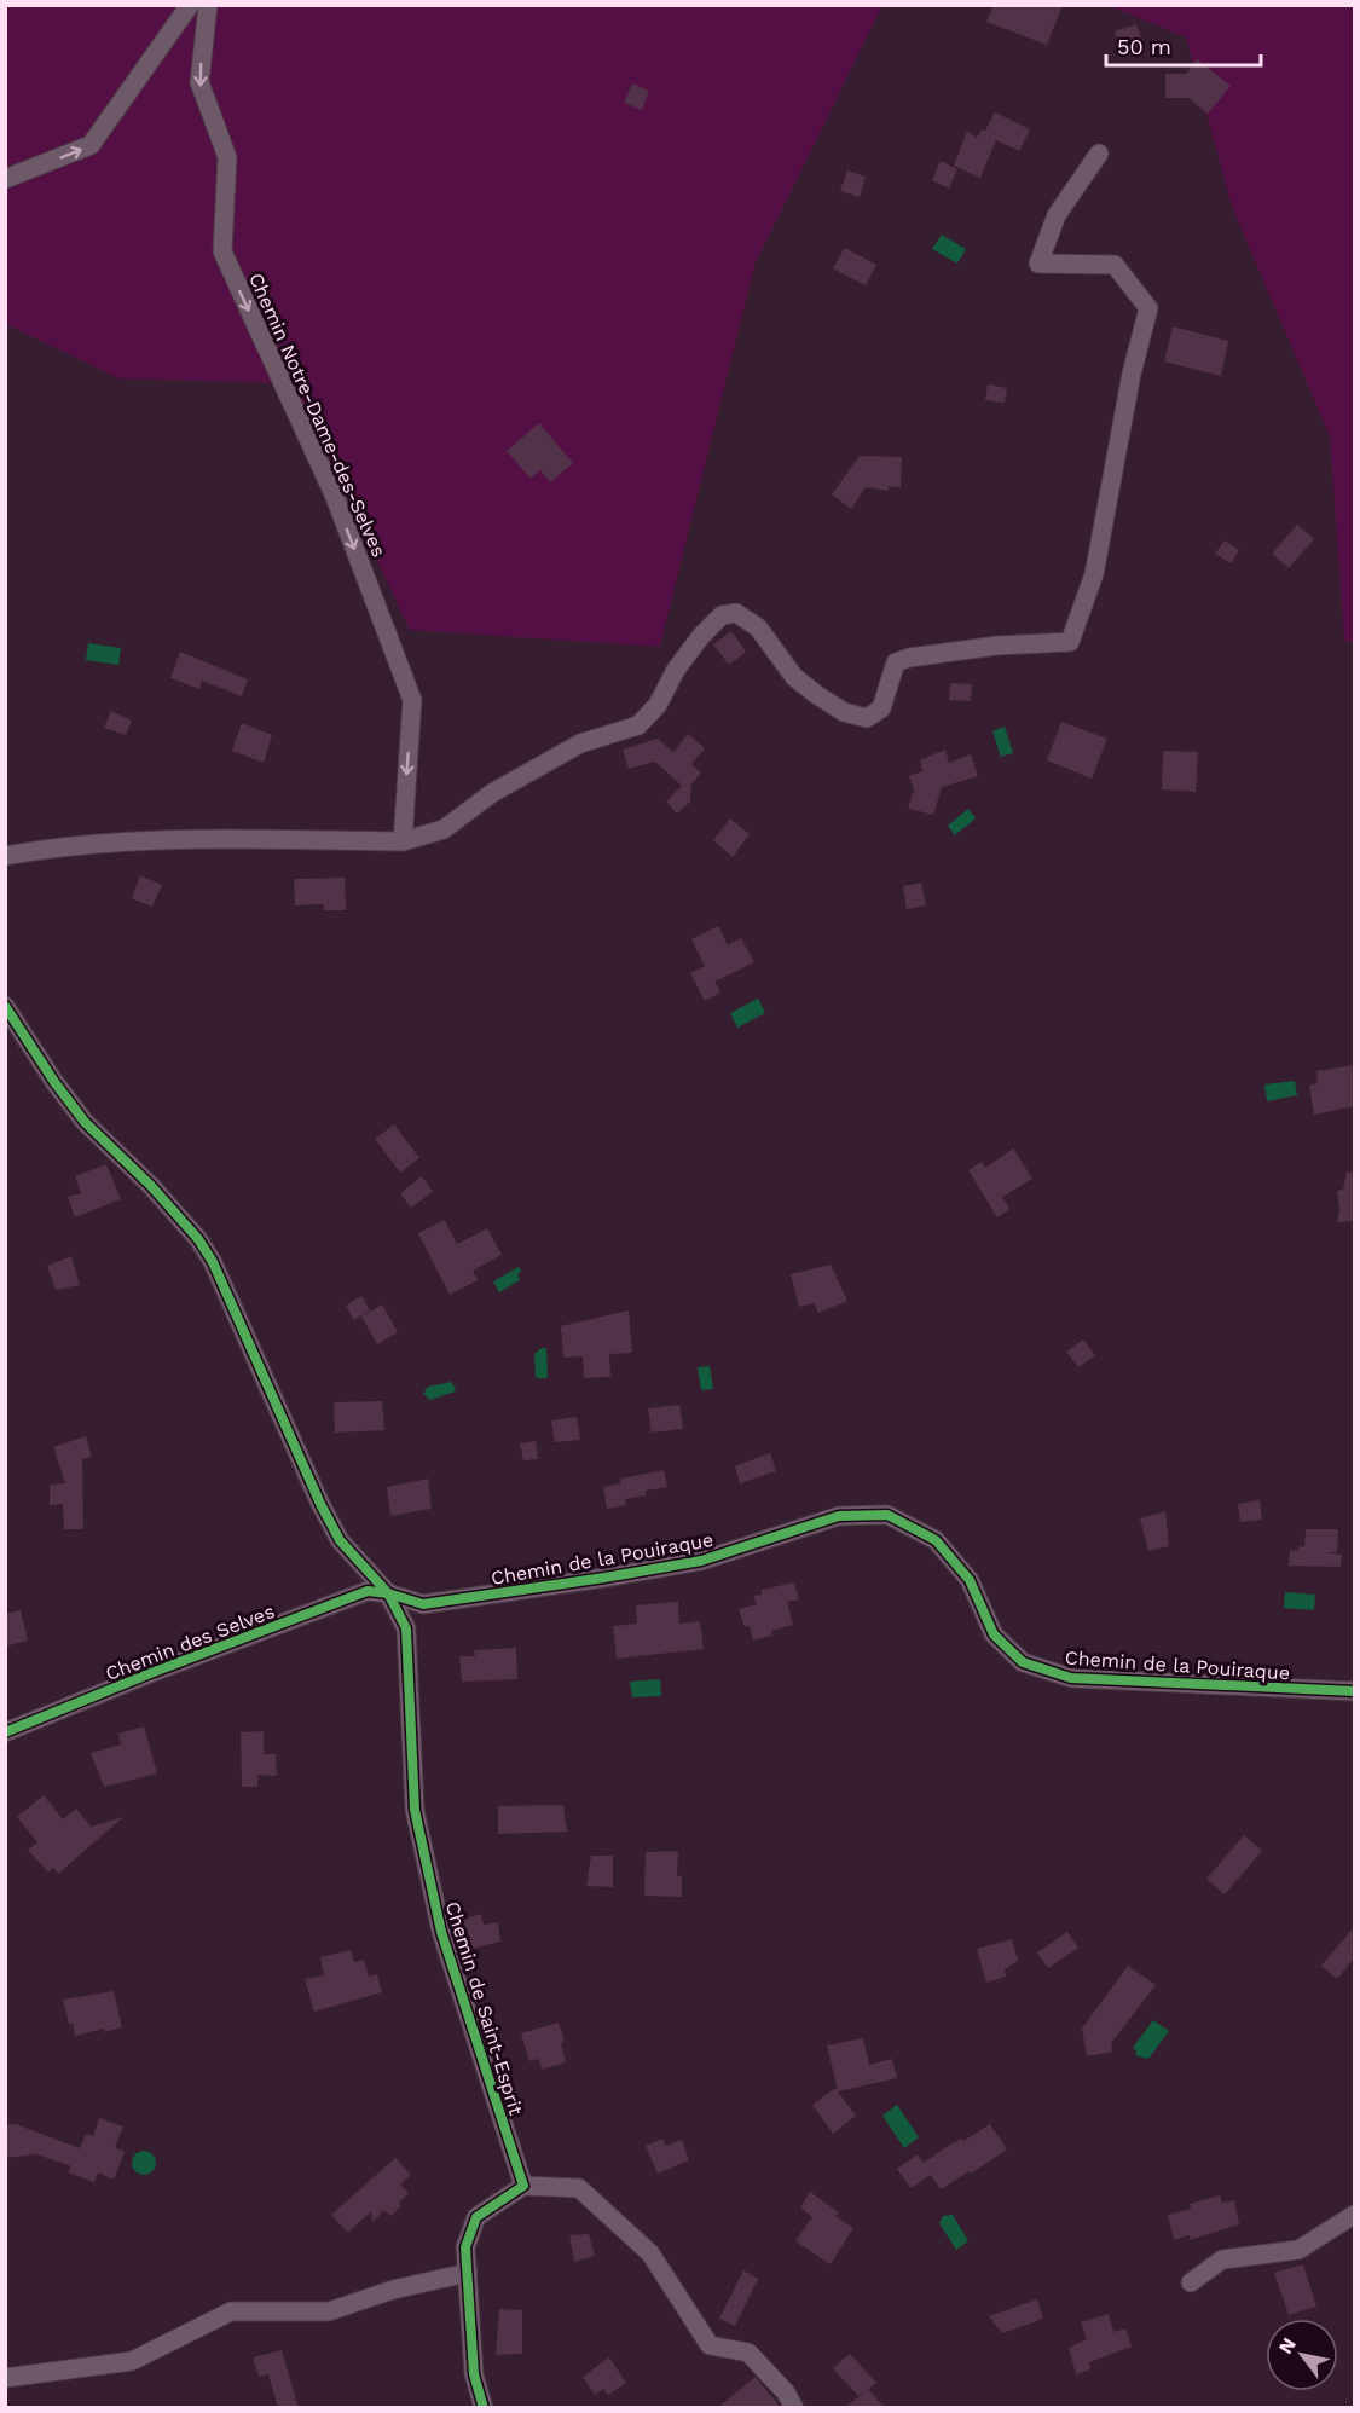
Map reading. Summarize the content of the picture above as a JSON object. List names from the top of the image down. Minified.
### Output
{"streets":{"street":["Chemin Notre-Dame-des-Selves","Chemin de la Pouiraque","Chemin des Selves","Chemin de Saint-Esprit"]},"crossings":[["Chemin de la Pouiraque","Chemin des Selves"],["Chemin de la Pouiraque","Chemin de Saint-Esprit"],["Chemin des Selves","Chemin de Saint-Esprit"]],"one_way":["Chemin Notre-Dame-des-Selves"],"scale_bar":"50 m","north":"top left"}
